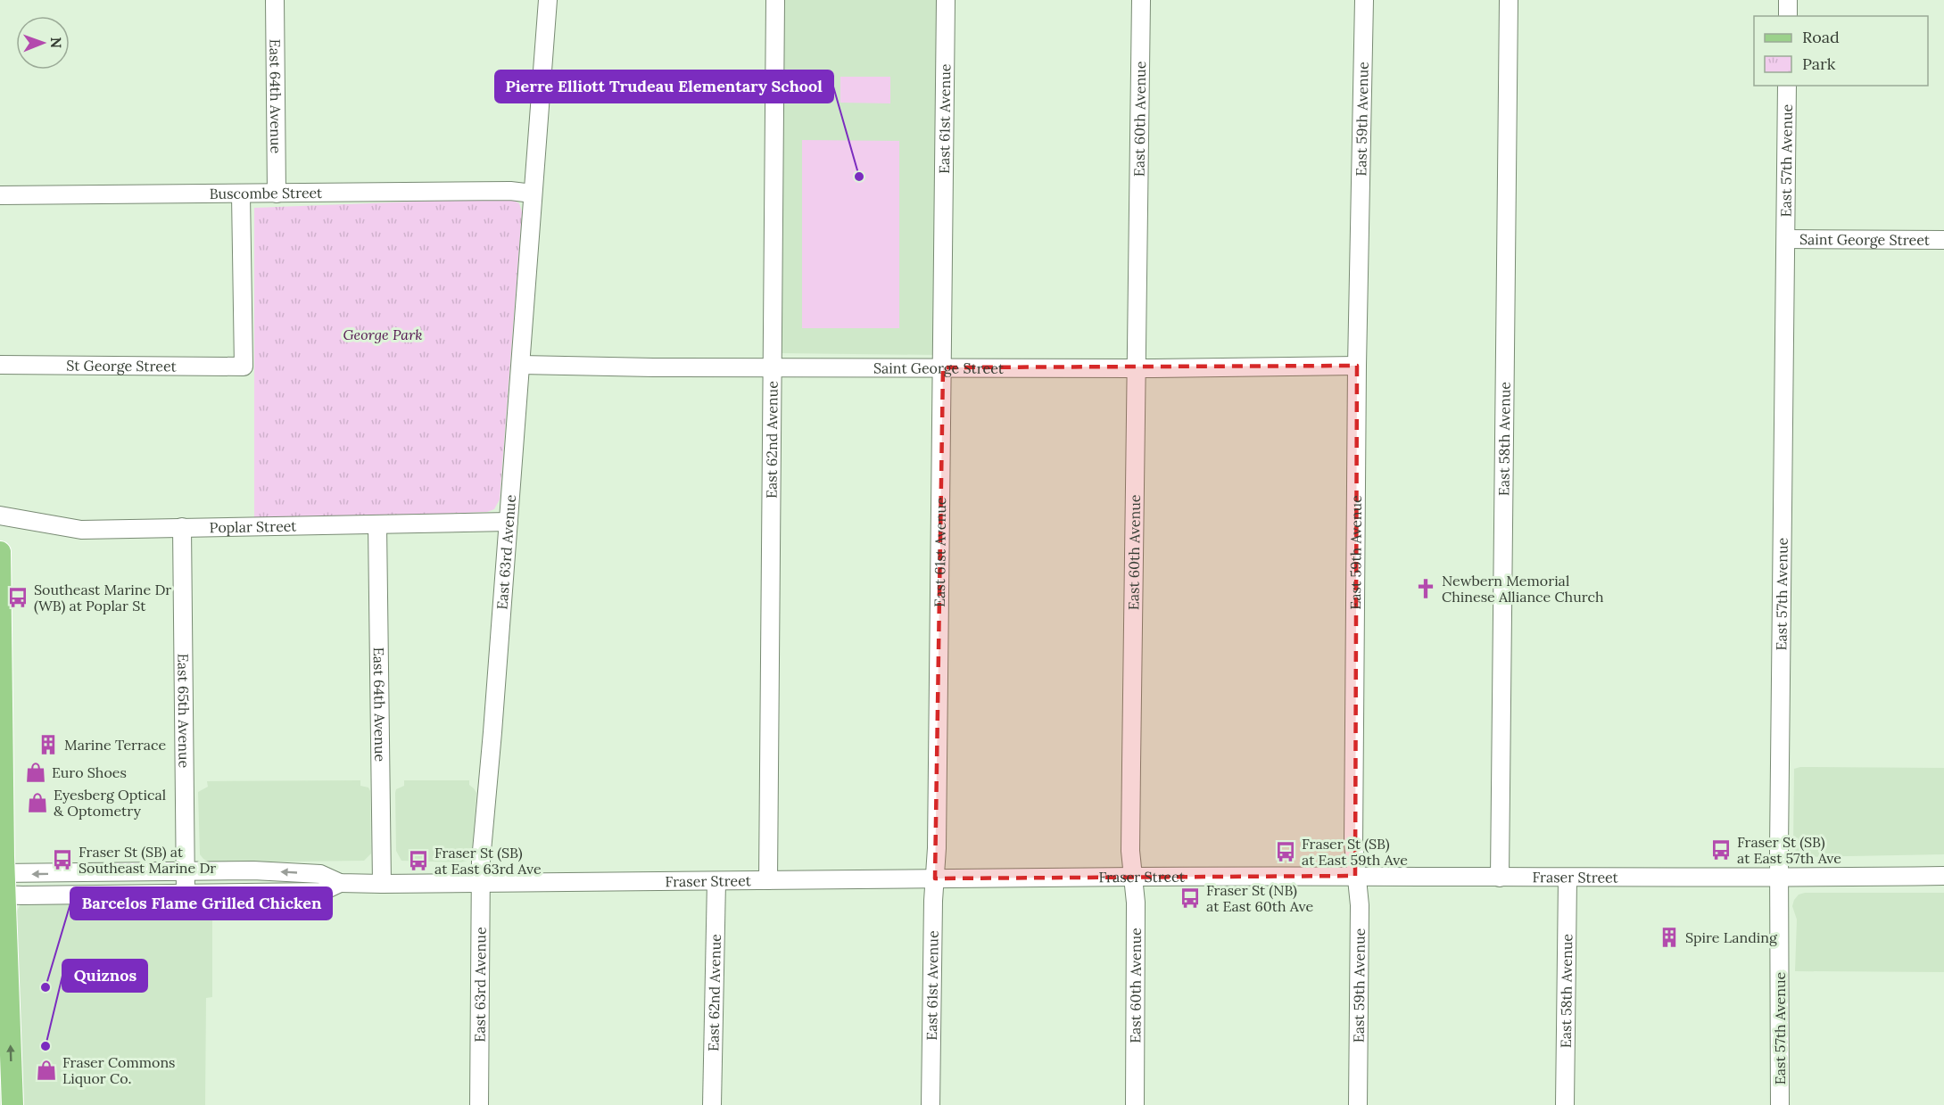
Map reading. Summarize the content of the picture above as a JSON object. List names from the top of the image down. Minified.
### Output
{"streets":{"street":["East 64th Avenue","East 61st Avenue","East 60th Avenue","East 59th Avenue","East 57th Avenue","Buscombe Street","Saint George Street","St George Street","East 58th Avenue","East 62nd Avenue","Poplar Street","East 63rd Avenue","East 65th Avenue","Fraser Street"]},"crossings":[["East 64th Avenue","Buscombe Street"],["East 64th Avenue","Poplar Street"],["East 64th Avenue","Fraser Street"],["East 61st Avenue","Saint George Street"],["East 61st Avenue","Fraser Street"],["East 60th Avenue","Saint George Street"],["East 60th Avenue","Fraser Street"],["East 59th Avenue","Saint George Street"],["East 59th Avenue","Fraser Street"],["East 57th Avenue","Saint George Street"],["East 57th Avenue","Fraser Street"],["Buscombe Street","St George Street"],["Buscombe Street","East 63rd Avenue"],["Saint George Street","East 62nd Avenue"],["Saint George Street","East 63rd Avenue"],["East 58th Avenue","Fraser Street"],["East 62nd Avenue","Fraser Street"],["Poplar Street","East 63rd Avenue"],["Poplar Street","East 65th Avenue"],["East 63rd Avenue","Fraser Street"],["East 65th Avenue","Fraser Street"]],"parks":["George Park"],"places":{"other":["Pierre Elliott Trudeau Elementary School","Barcelos Flame Grilled Chicken","Quiznos"],"church":["Newbern Memorial Chinese Alliance Church"],"bus stop":["Southeast Marine Dr (WB) at Poplar St","Fraser St (SB) at East 57th Ave","Fraser St (SB) at East 59th Ave","Fraser St (SB) at Southeast Marine Dr","Fraser St (SB) at East 63rd Ave","Fraser St (NB) at East 60th Ave"],"building":["Marine Terrace","Spire Landing"],"shop":["Euro Shoes","Eyesberg Optical & Optometry","Fraser Commons Liquor Co."]},"legend":["Road","Park"],"north":"right"}
